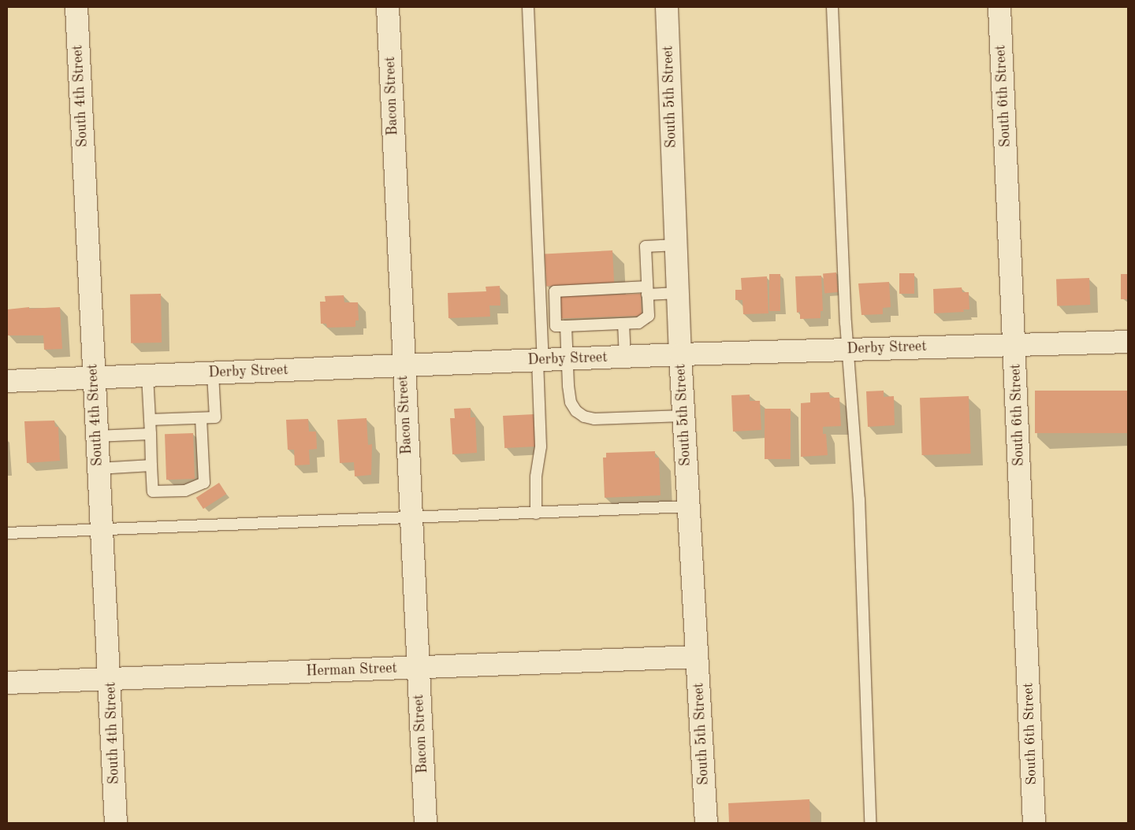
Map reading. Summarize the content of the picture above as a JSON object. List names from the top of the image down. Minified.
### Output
{"streets":{"street":["South 4th Street","Bacon Street","South 6th Street","South 5th Street","Derby Street","Herman Street"]},"crossings":[["South 4th Street","Derby Street"],["South 4th Street","Herman Street"],["Bacon Street","Derby Street"],["Bacon Street","Herman Street"],["South 6th Street","Derby Street"],["South 5th Street","Derby Street"],["South 5th Street","Herman Street"]]}
